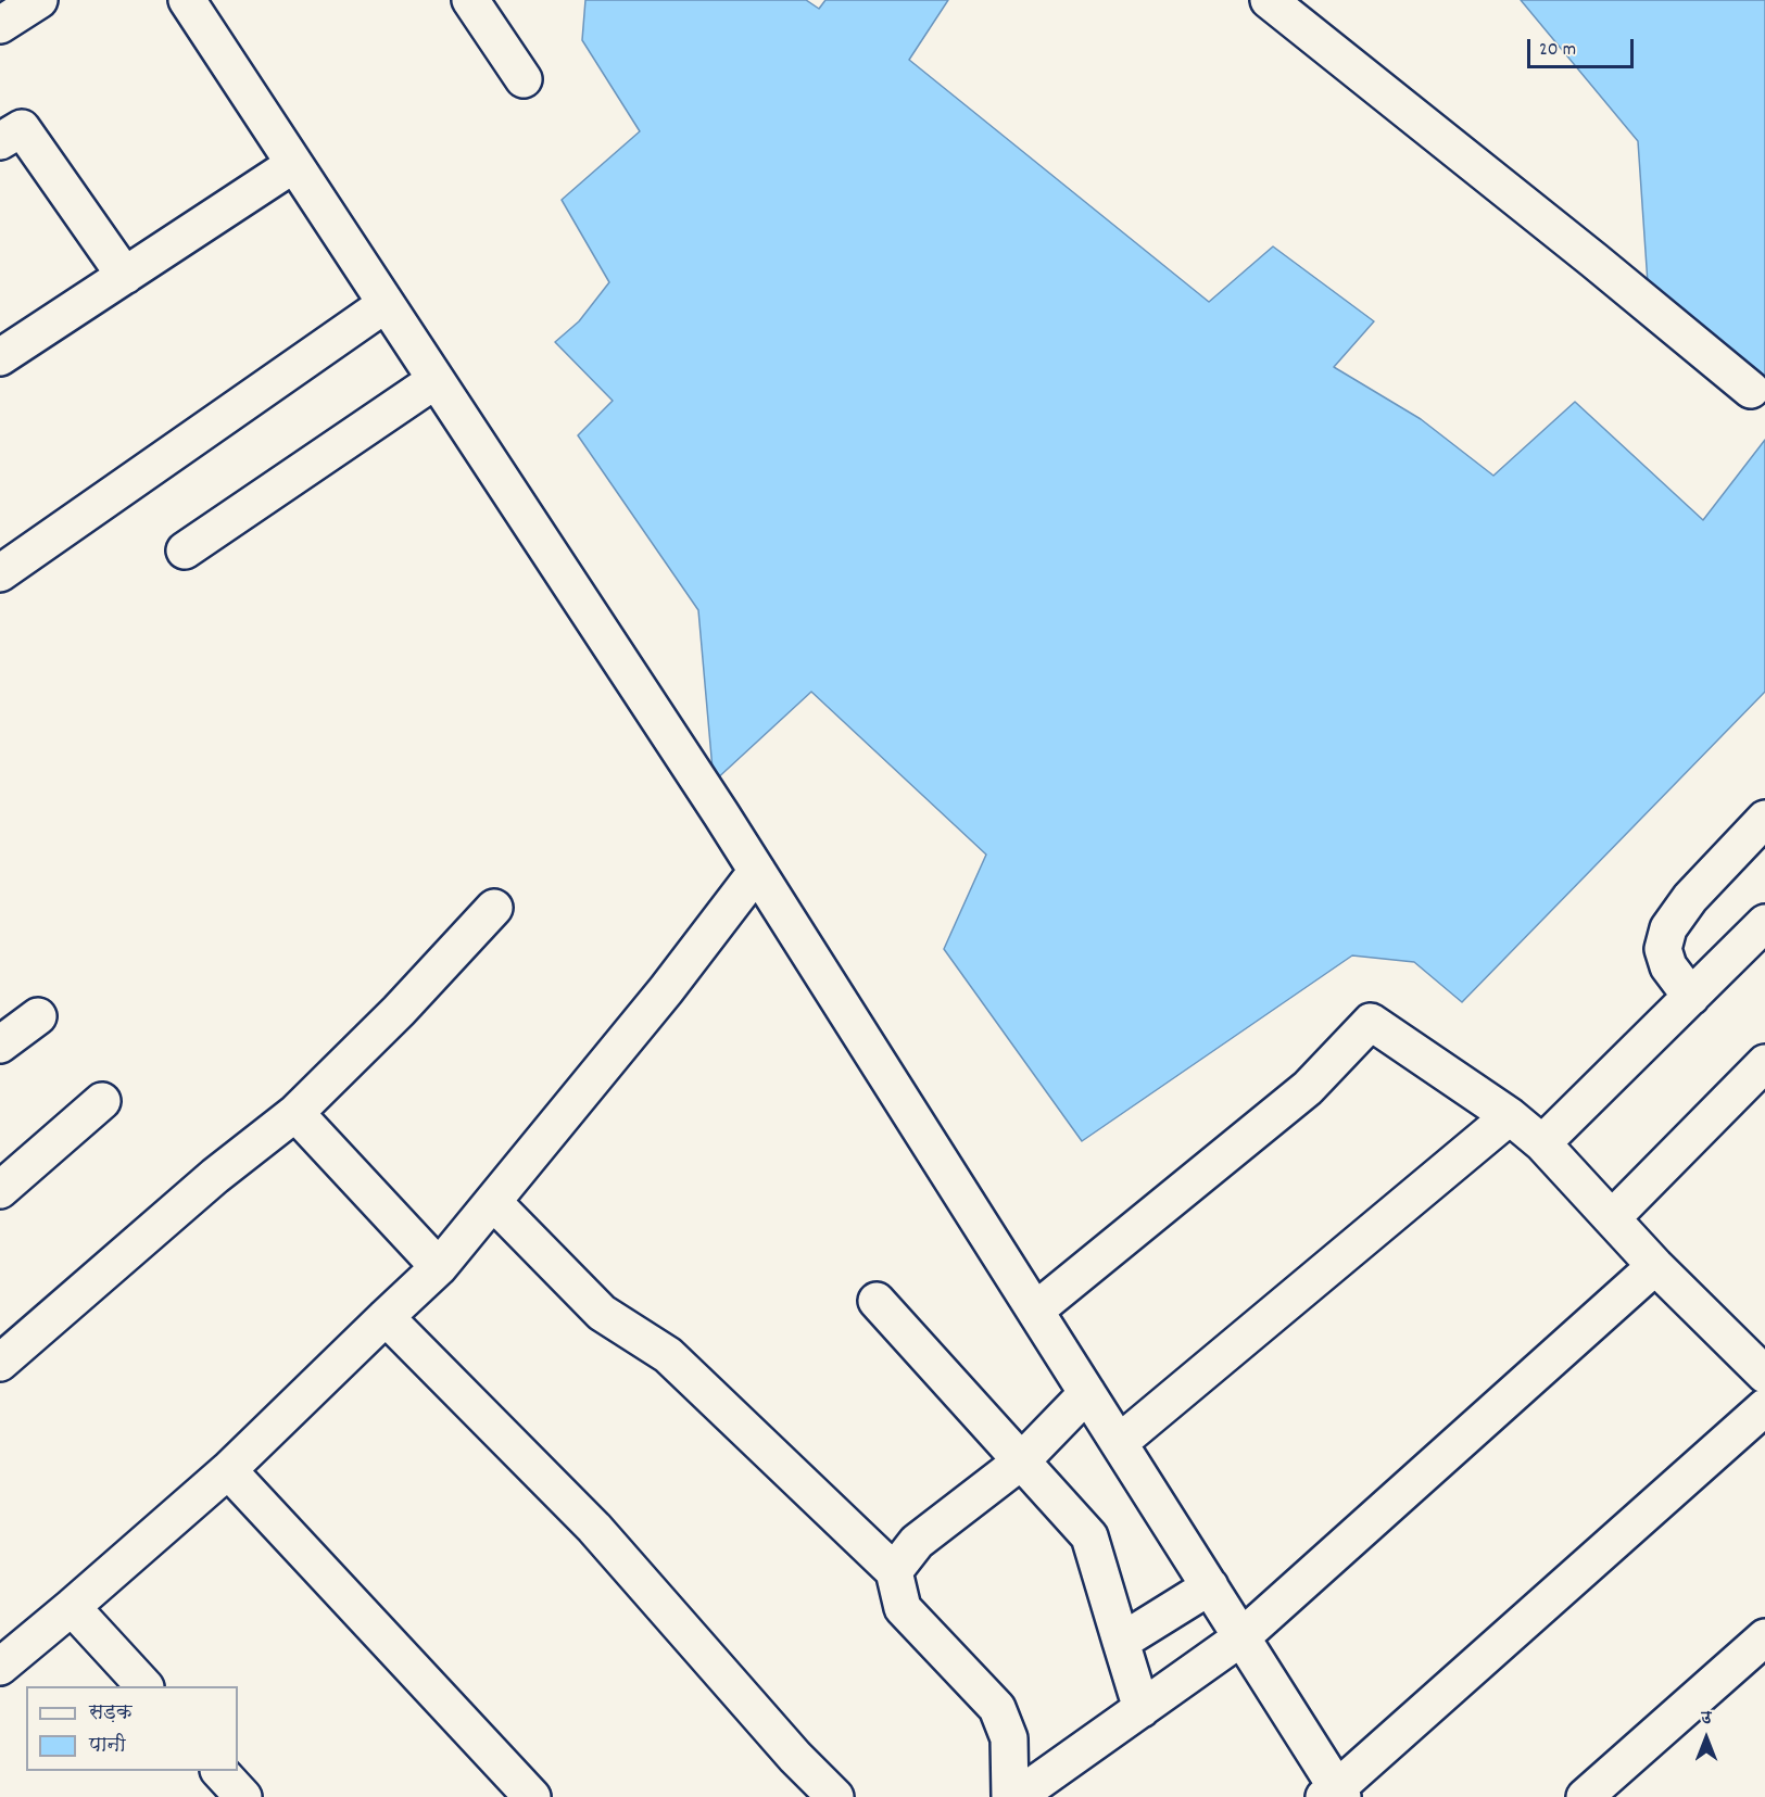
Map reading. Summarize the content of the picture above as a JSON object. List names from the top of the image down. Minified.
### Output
{"legend":["सड़क","पानी"],"scale_bar":"20 m","north":"top"}
